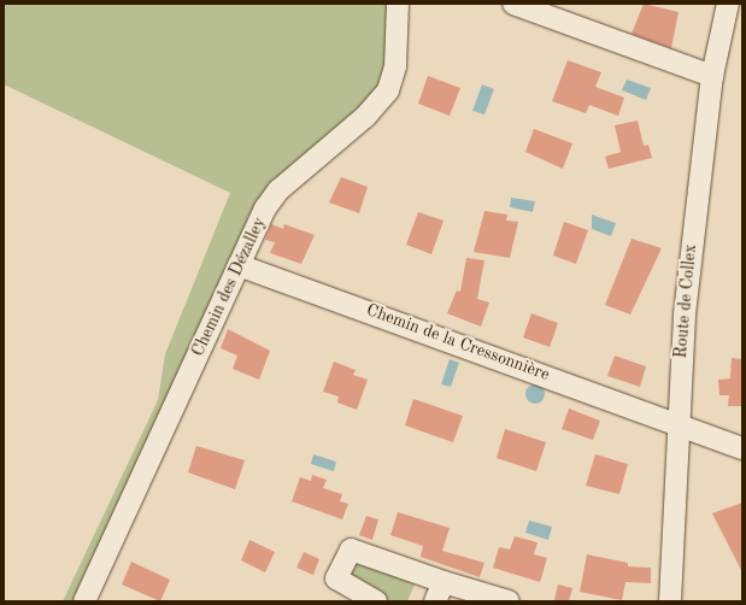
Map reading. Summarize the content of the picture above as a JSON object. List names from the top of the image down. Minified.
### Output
{"streets":{"street":["Chemin des Dézalley","Route de Collex","Chemin de la Cressonnière"]},"crossings":[["Chemin des Dézalley","Chemin de la Cressonnière"],["Route de Collex","Chemin de la Cressonnière"]]}
